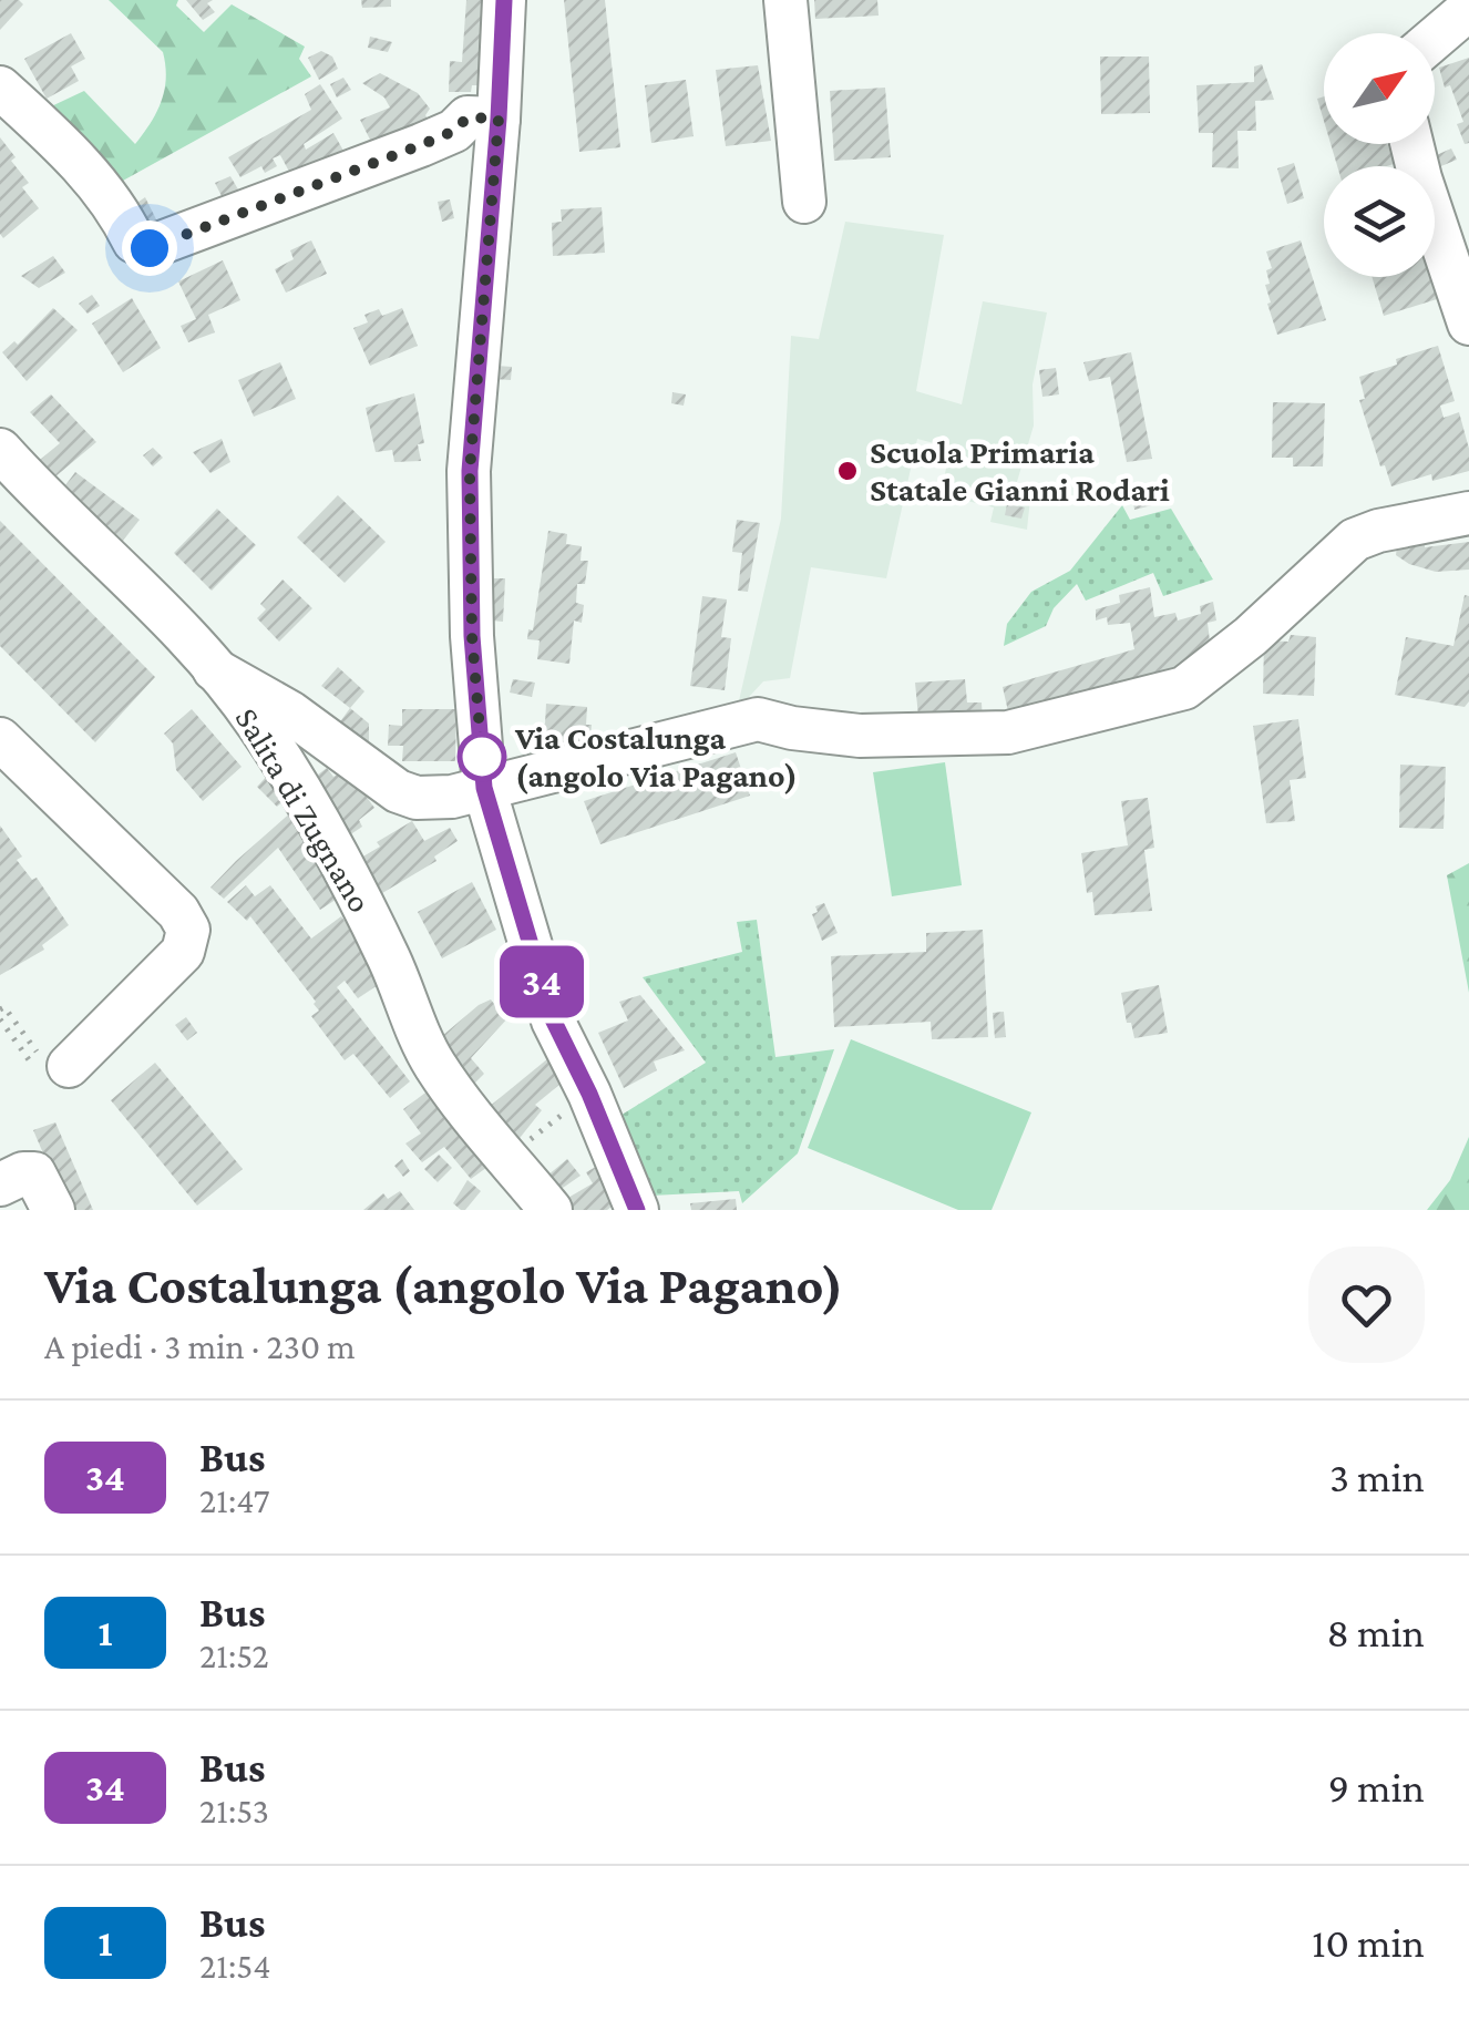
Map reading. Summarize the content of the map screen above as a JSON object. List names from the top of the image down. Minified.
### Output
{"streets":{"street":["Salita di Zugnano"]},"places":["Scuola Primaria Statale Gianni Rodari","Via Costalunga (angolo Via Pagano)"],"lines":["bus line 34"],"north":"top right","page":{"on_map":"34","heading":["Via Costalunga (angolo Via Pagano)","A piedi · 3 min · 230 m"],"list":[{"mark":"34","name":"Bus","note":"21:47","value":"3 min"},{"mark":"1","name":"Bus","note":"21:52","value":"8 min"},{"mark":"34","name":"Bus","note":"21:53","value":"9 min"},{"mark":"1","name":"Bus","note":"21:54","value":"10 min"}]}}
